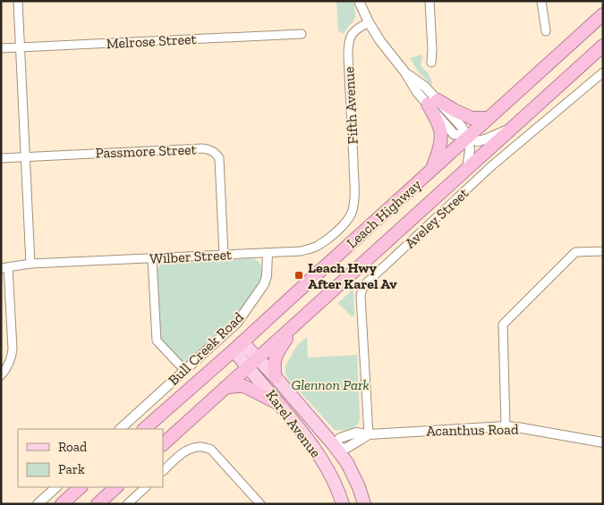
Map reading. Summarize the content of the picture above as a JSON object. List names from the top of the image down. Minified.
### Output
{"streets":{"highway":["Leach Highway"],"main road":["Karel Avenue"],"street":["Melrose Street","Fifth Avenue","Passmore Street","Aveley Street","Wilber Street","Bull Creek Road","Acanthus Road"]},"crossings":[["Fifth Avenue","Wilber Street"],["Passmore Street","Wilber Street"],["Leach Highway","Karel Avenue"],["Aveley Street","Acanthus Road"],["Wilber Street","Bull Creek Road"],["Karel Avenue","Acanthus Road"]],"parks":["Glennon Park"],"places":{"transit":["Leach Hwy After Karel Av"]},"legend":["Road","Park"]}
